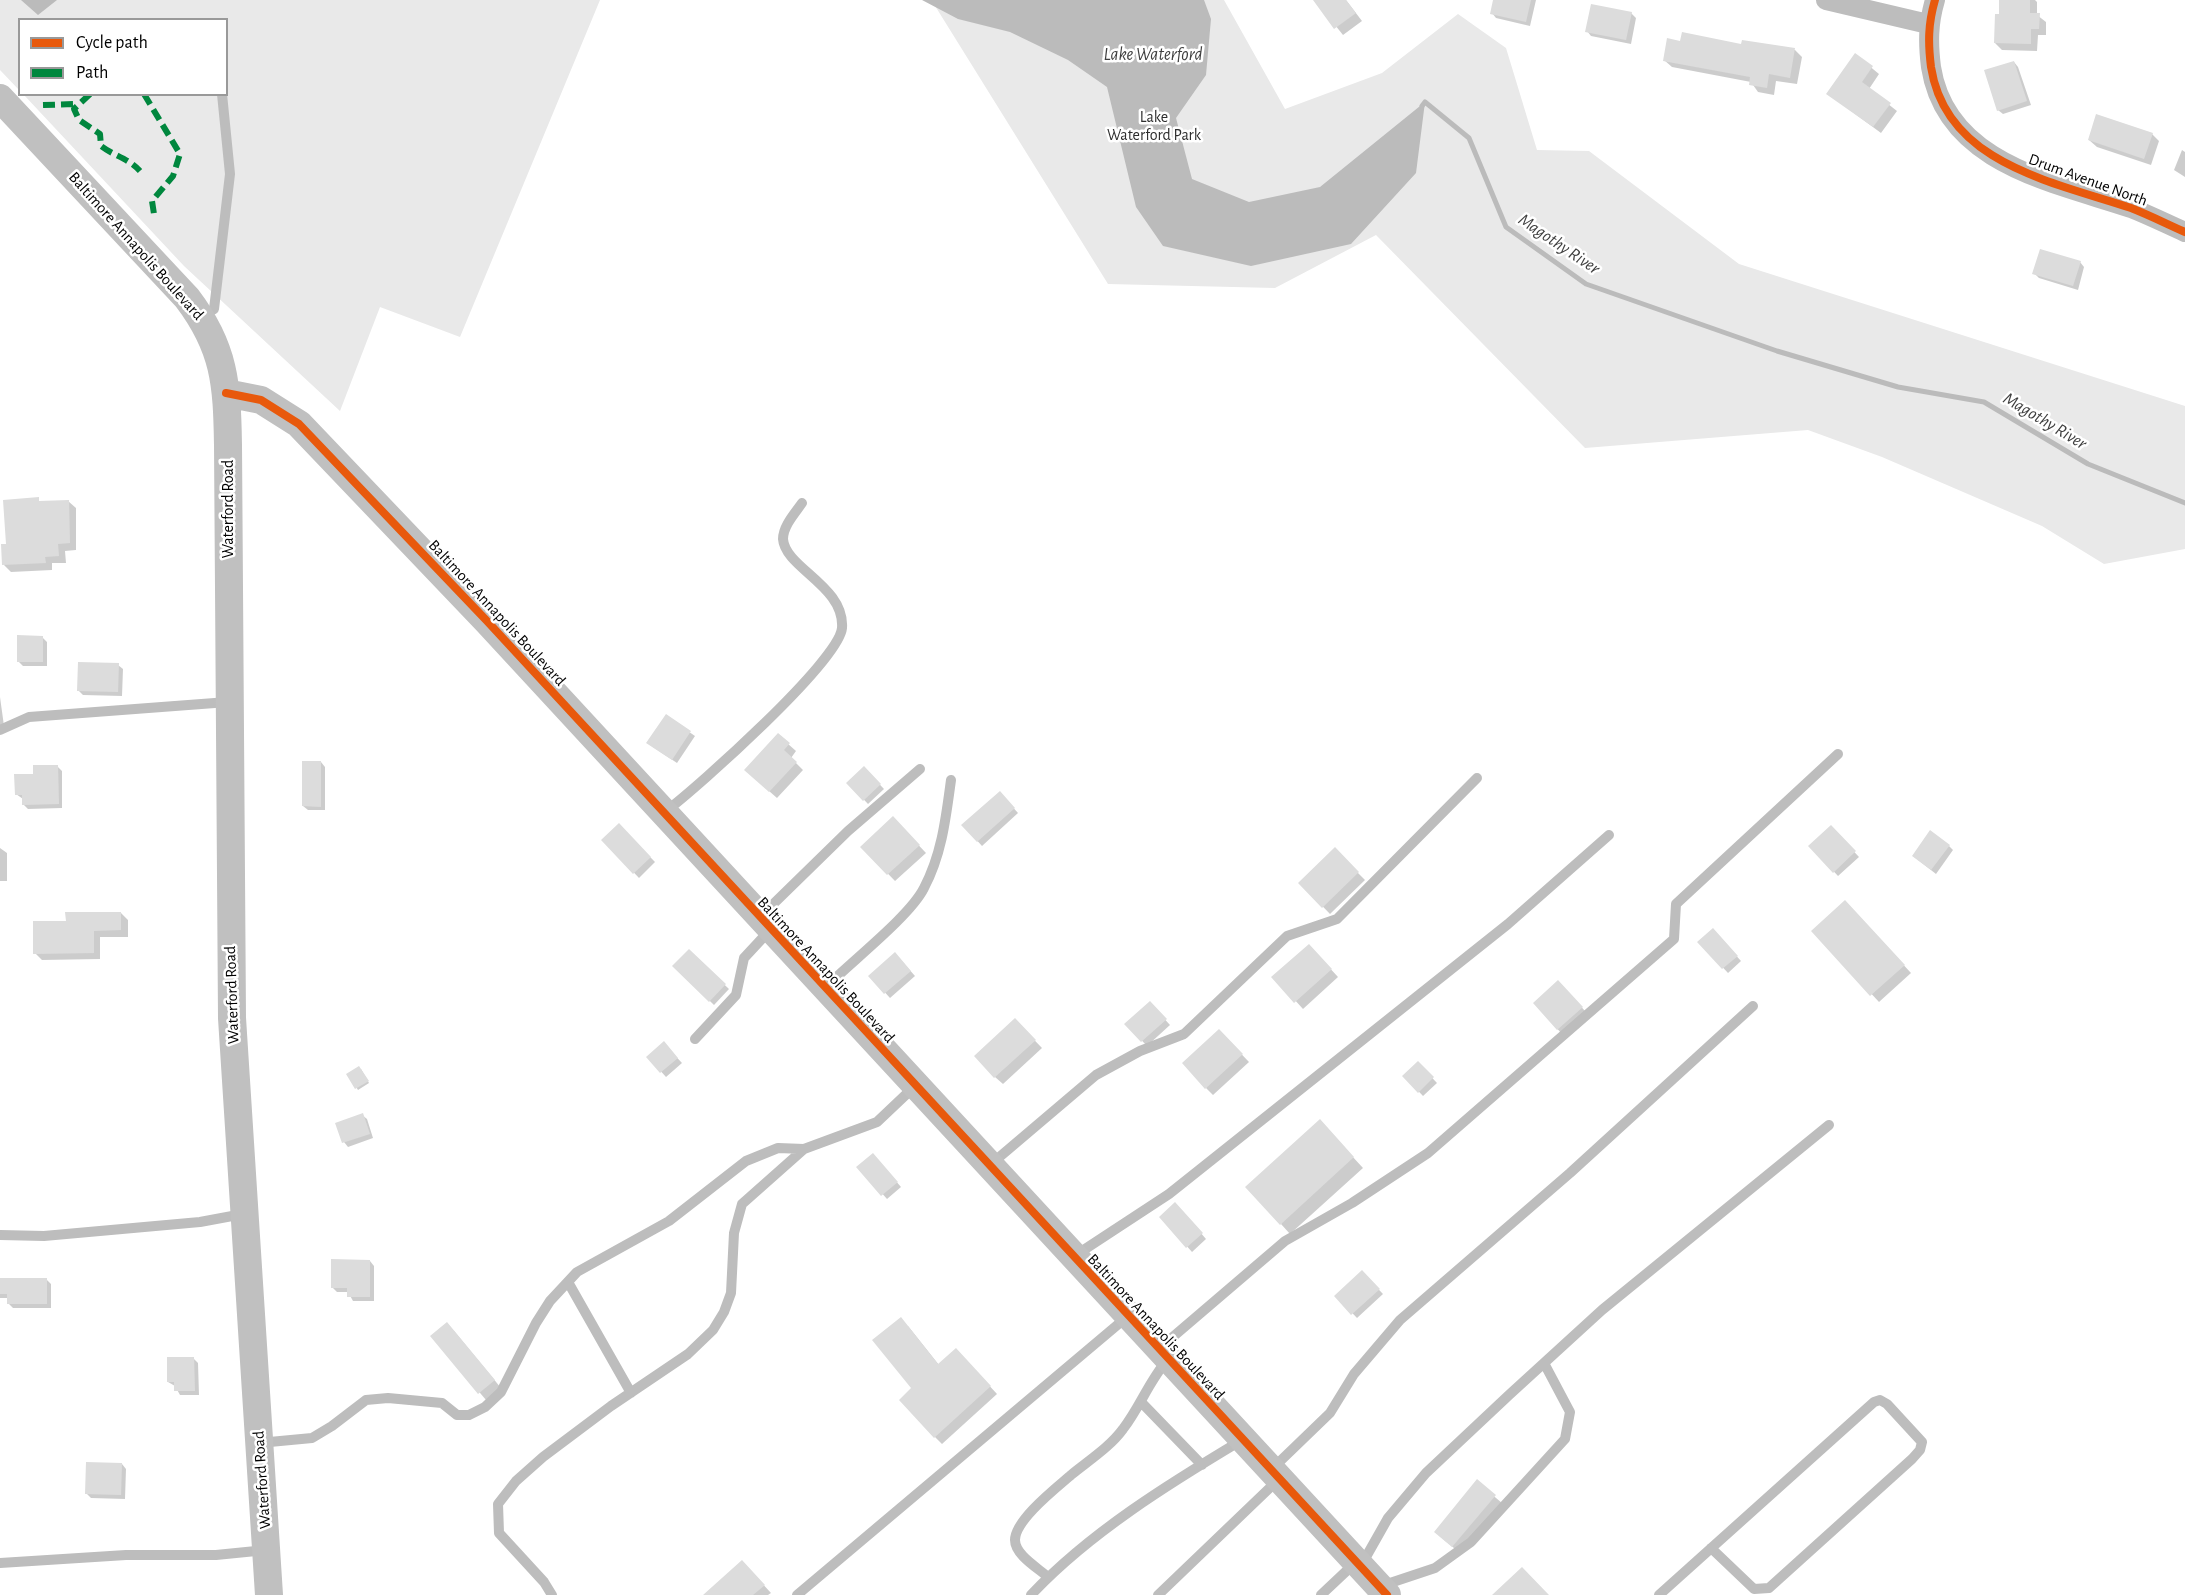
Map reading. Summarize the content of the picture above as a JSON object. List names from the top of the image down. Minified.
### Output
{"streets":{"street":["Drum Avenue North","Baltimore Annapolis Boulevard","Waterford Road"]},"crossings":[["Baltimore Annapolis Boulevard","Waterford Road"]],"water":["Lake Waterford","Magothy River"],"parks":["Lake Waterford Park"],"legend":["Cycle path","Path"]}
